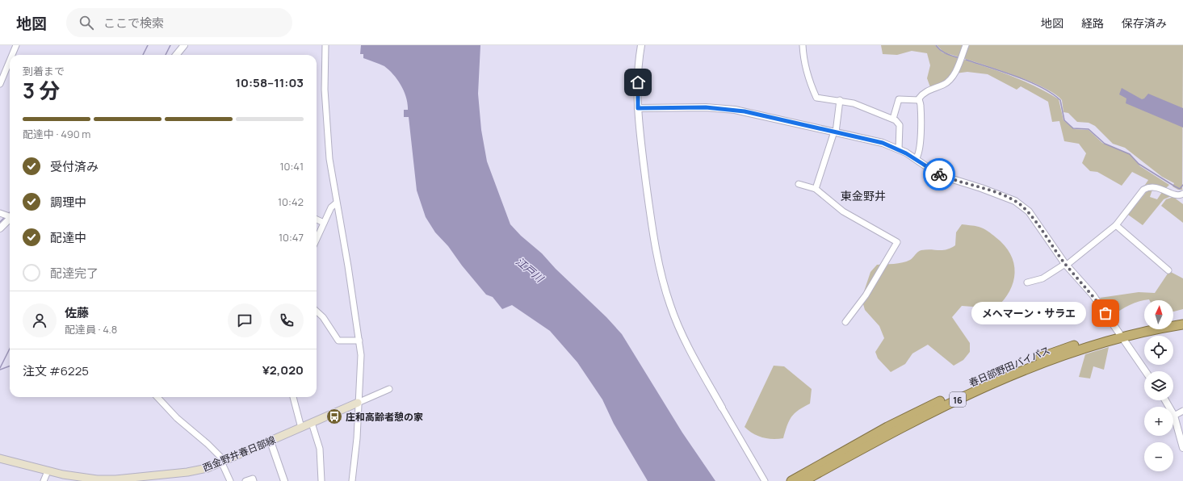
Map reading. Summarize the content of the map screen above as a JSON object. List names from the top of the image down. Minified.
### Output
{"streets":{"highway":["春日部野田バイパス","16"],"main road":["西金野井春日部線"]},"districts":["東金野井"],"water":["江戸川"],"places":{"other":["メヘマーン・サラエ"],"bus stop":["庄和高齢者憩の家"]},"north":"top","page":{"header":"地図","search":"ここで検索","nav":["地図","経路","保存済み"],"heading":["3 分","到着まで","10:58–11:03"],"panel":["佐藤","配達員 · 4.8","注文 #6225","¥2,020"],"bar":"配達中 · 490 m","list":[["受付済み","10:41"],["調理中","10:42"],["配達中","10:47"],"配達完了"],"map_buttons":["+","−"],"bubble":"メヘマーン・サラエ"}}
